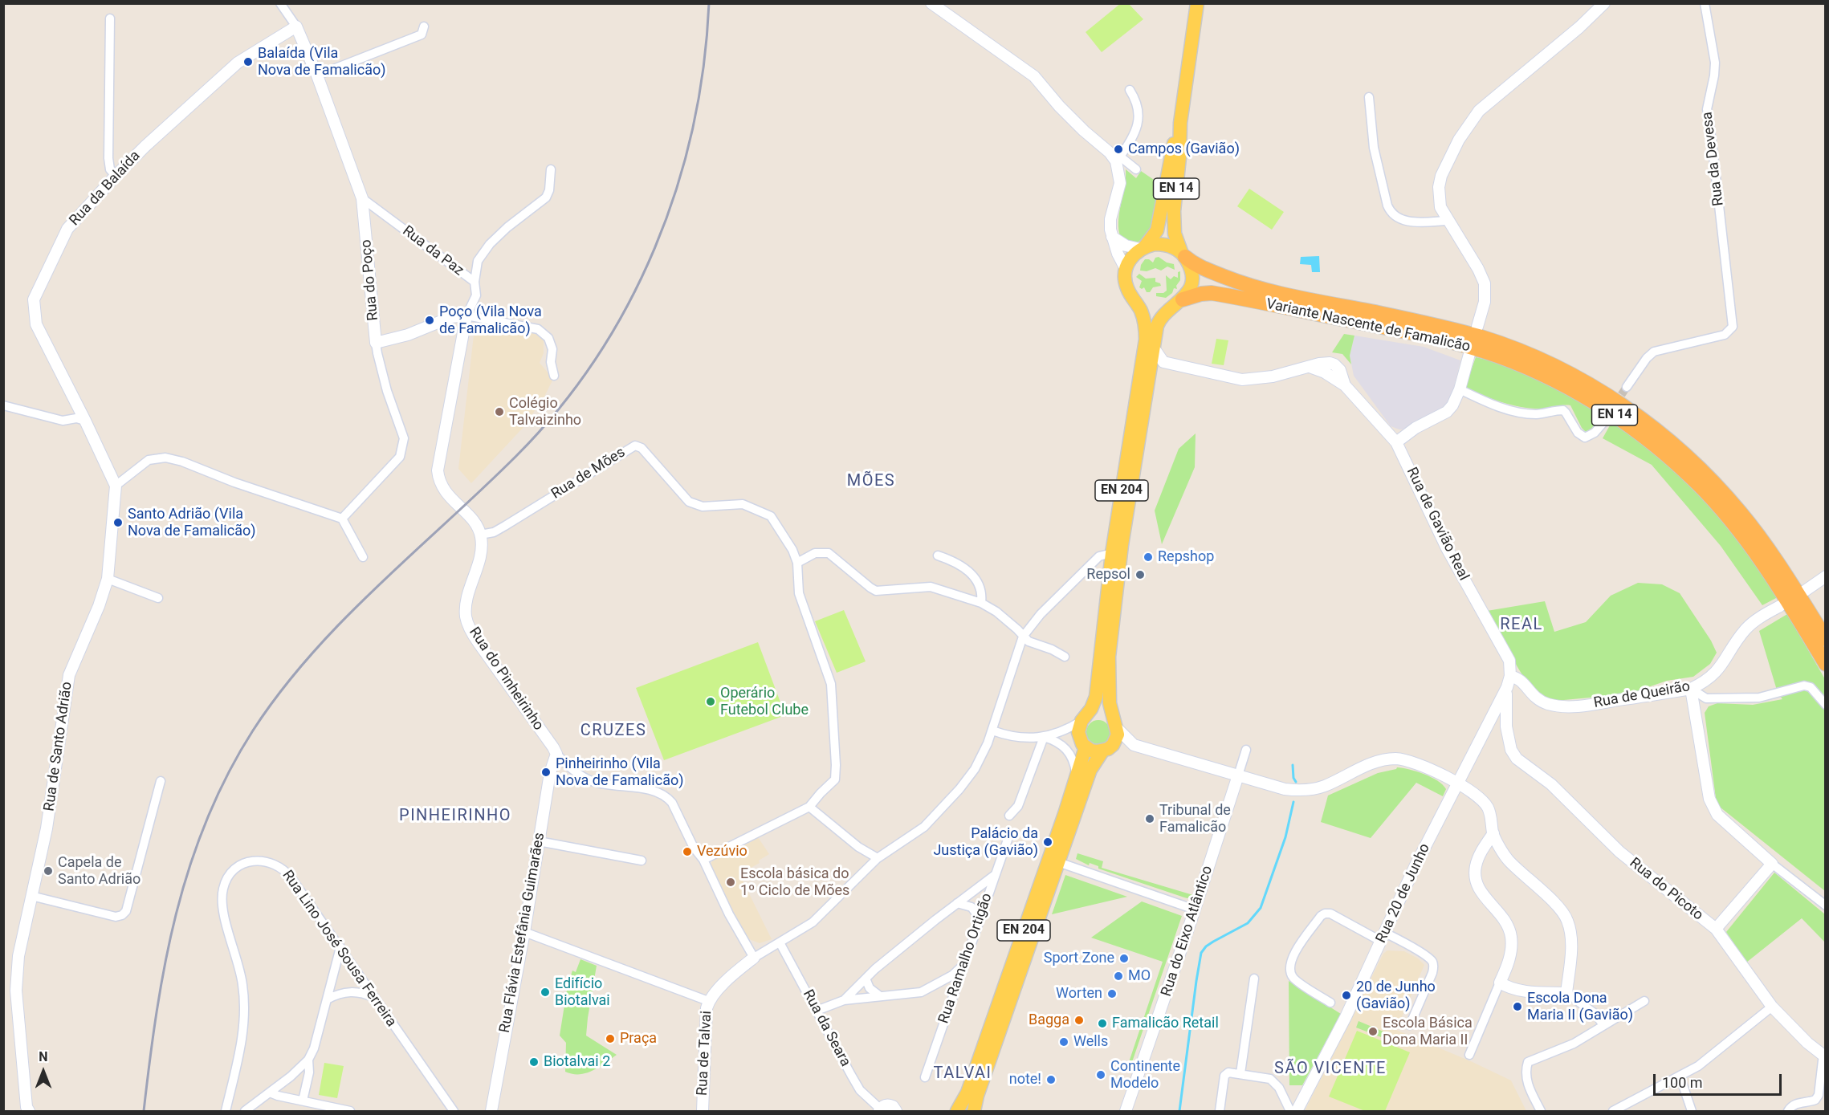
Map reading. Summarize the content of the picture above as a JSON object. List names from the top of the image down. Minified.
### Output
{"streets":{"highway":["EN 14","Variante Nascente de Famalicão"],"main road":["EN 204"],"street":["Rua da Devesa","Rua da Balaída","Rua da Paz","Rua do Poço","Rua de Mões","Rua de Gavião Real","Rua do Pinheirinho","Rua de Queirão","Rua de Santo Adrião","Rua do Picoto","Rua 20 de Junho","Rua do Eixo Atlântico","Rua Flávia Estefânia Guimarães","Rua Lino José Sousa Ferreira","Rua Ramalho Ortigão","Rua da Seara","Rua de Talvai"]},"crossings":[["Rua da Balaída","Rua do Poço"],["Rua da Balaída","Rua de Santo Adrião"],["EN 14","Variante Nascente de Famalicão"],["EN 14","EN 204"],["Rua da Paz","Rua do Poço"],["Variante Nascente de Famalicão","EN 204"],["Rua de Mões","Rua do Pinheirinho"],["Rua de Gavião Real","Rua de Queirão"],["Rua de Gavião Real","Rua 20 de Junho"],["Rua do Pinheirinho","Rua Flávia Estefânia Guimarães"],["Rua do Pinheirinho","Rua de Talvai"],["Rua de Queirão","Rua 20 de Junho"],["Rua do Picoto","Rua 20 de Junho"]],"districts":["MÕES","REAL","CRUZES","PINHEIRINHO","SÃO VICENTE","TALVAI"],"places":["Balaída (Vila Nova de Famalicão)","Campos (Gavião)","Poço (Vila Nova de Famalicão)","Colégio Talvaizinho","Santo Adrião (Vila Nova de Famalicão)","Repshop","Repsol","Operário Futebol Clube","Pinheirinho (Vila Nova de Famalicão)","Tribunal de Famalicão","Palácio da Justiça (Gavião)","Vezúvio","Capela de Santo Adrião","Escola básica do 1º Ciclo de Mões","Sport Zone","MO","Edifício Biotalvai","Worten","20 de Junho (Gavião)","Escola Dona Maria II (Gavião)","Bagga","Famalicão Retail","Escola Básica Dona Maria II","Praça","Wells","Biotalvai 2","Continente Modelo","note!"],"scale_bar":"100 m","north":"top"}
